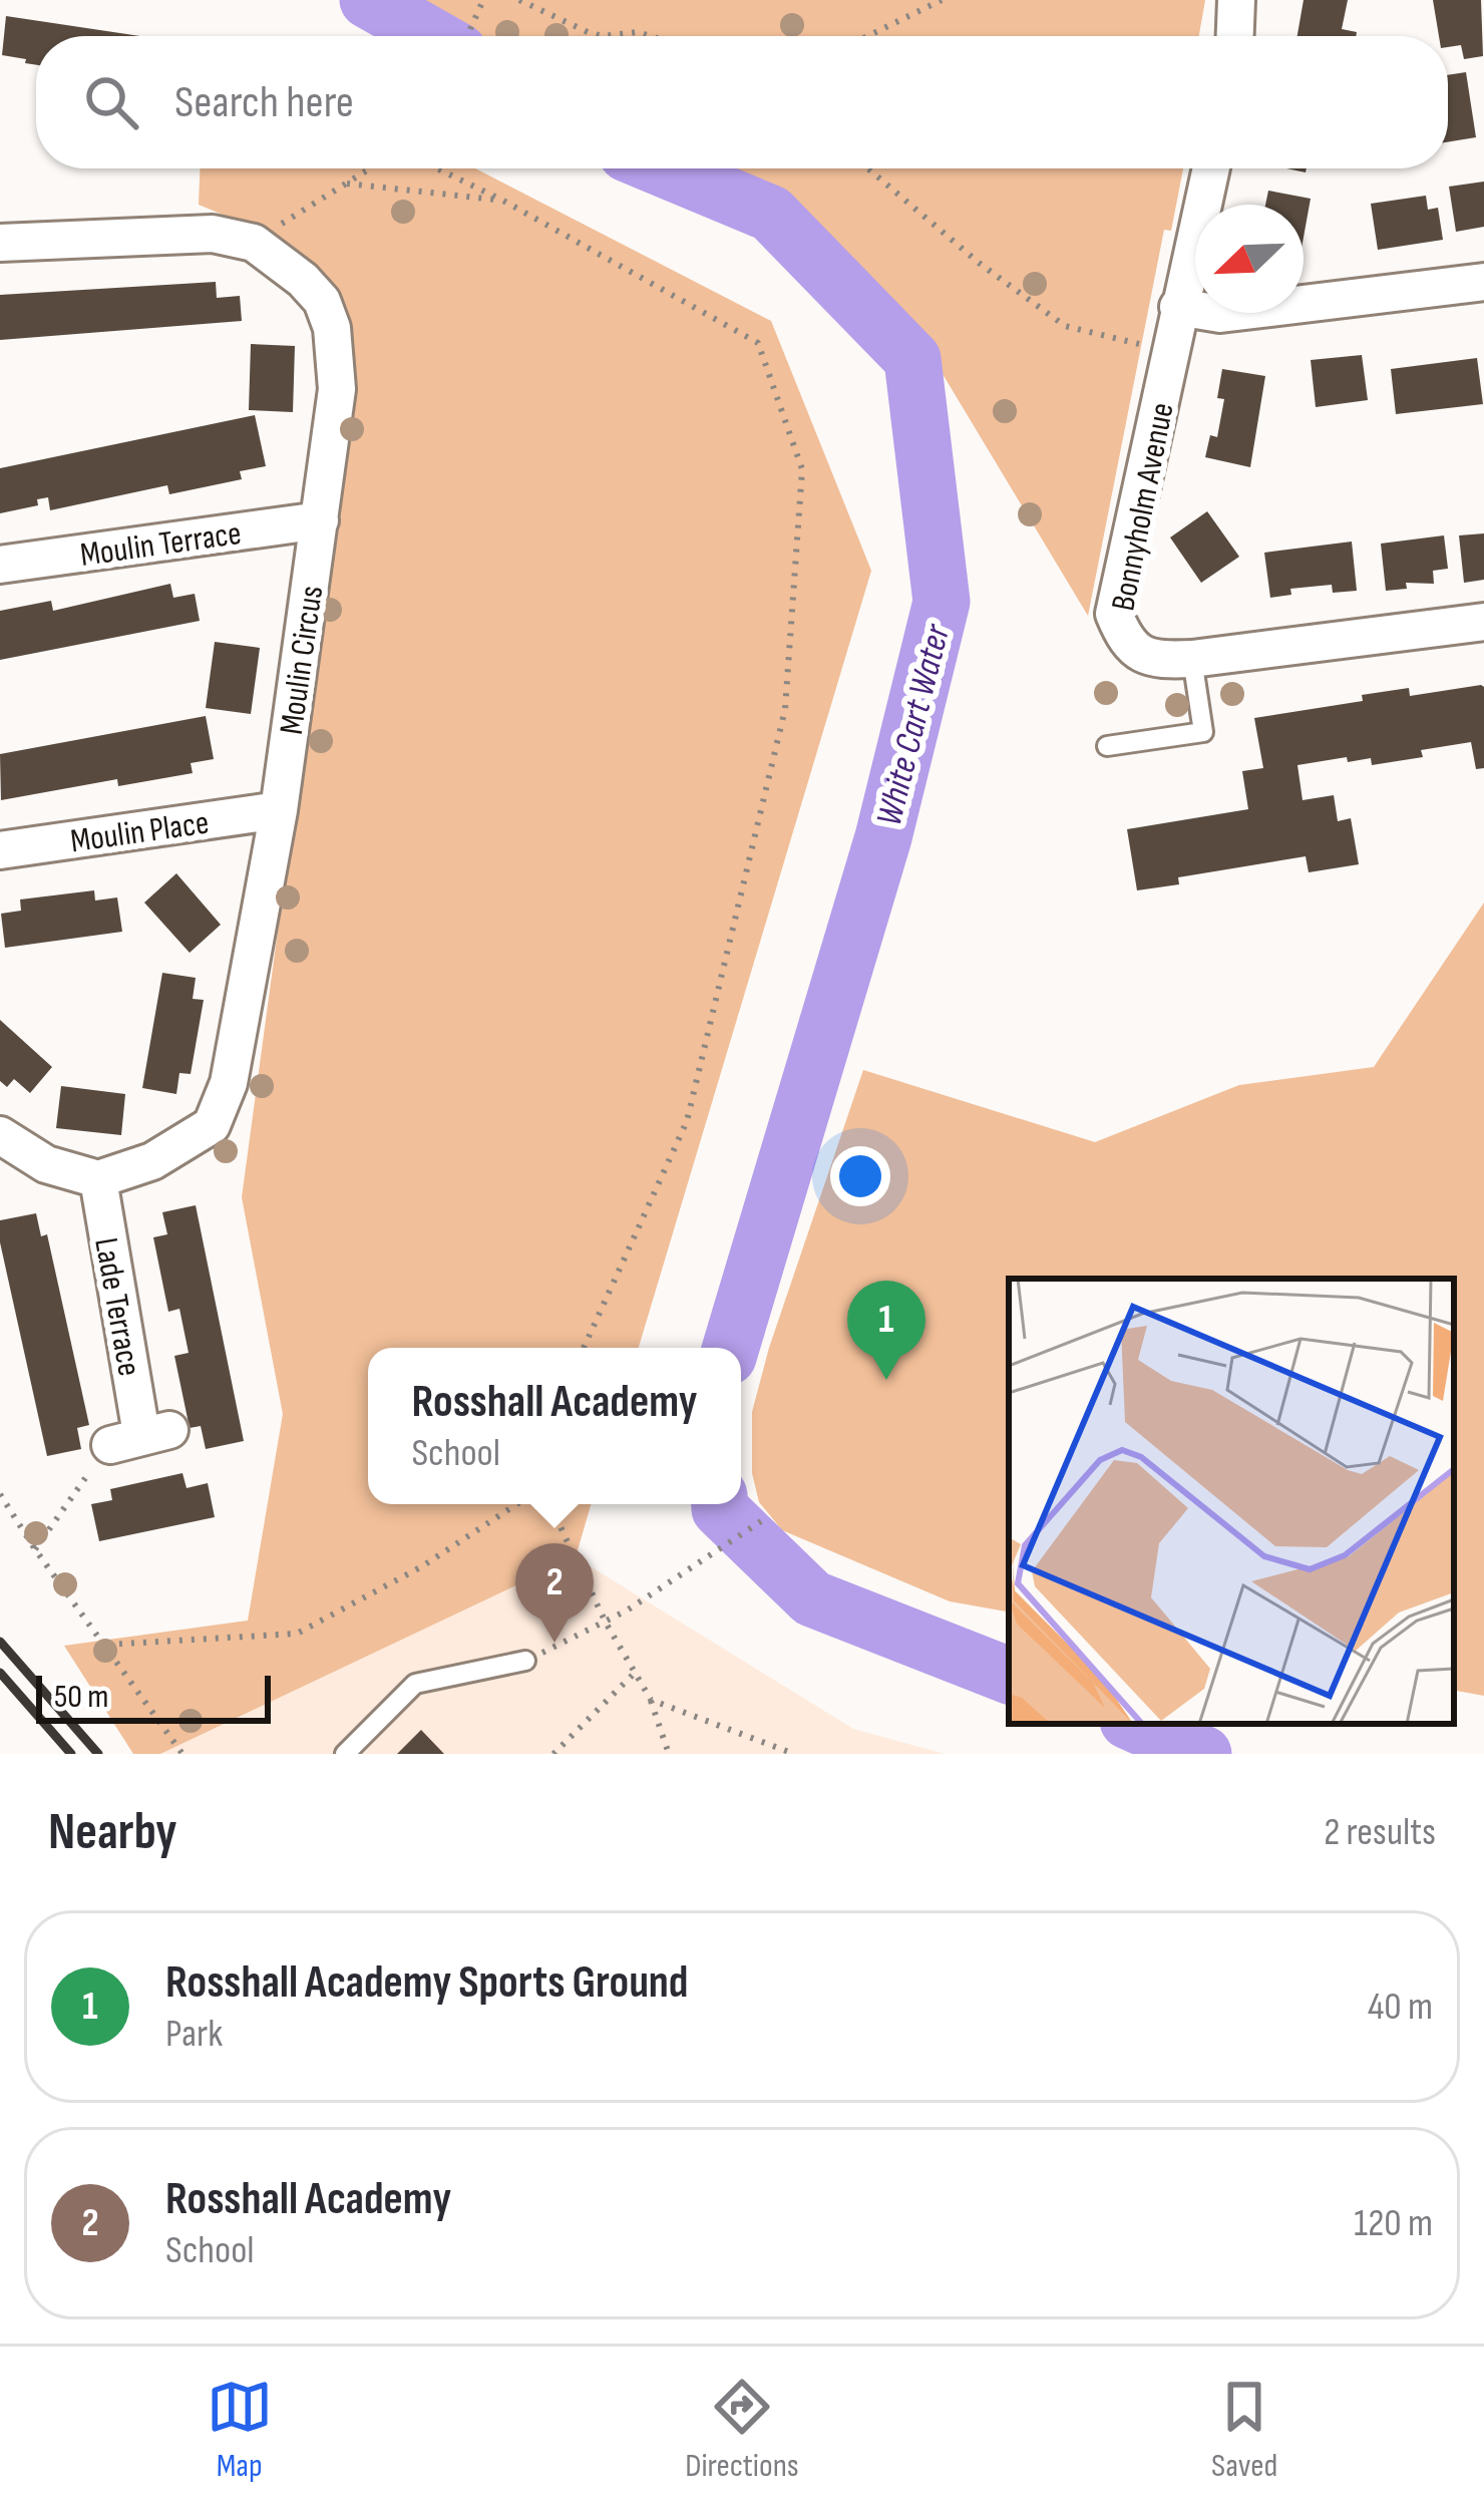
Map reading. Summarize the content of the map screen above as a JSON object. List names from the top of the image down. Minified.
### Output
{"streets":{"street":["Bonnyholm Avenue","Moulin Terrace","Moulin Circus","Moulin Place","Lade Terrace"]},"crossings":[["Moulin Terrace","Moulin Circus"],["Moulin Circus","Moulin Place"],["Moulin Circus","Lade Terrace"]],"water":["White Cart Water"],"scale_bar":"50 m","north":"bottom left","page":{"search":"Search here","pins":["1","2"],"popup":["Rosshall Academy","School"],"scale":"50 m","heading":["Nearby","2 results"],"list":[{"mark":"1","name":"Rosshall Academy Sports Ground","note":"Park","value":"40 m"},{"mark":"2","name":"Rosshall Academy","note":"School","value":"120 m"}],"nav":["Map","Directions","Saved"]}}
